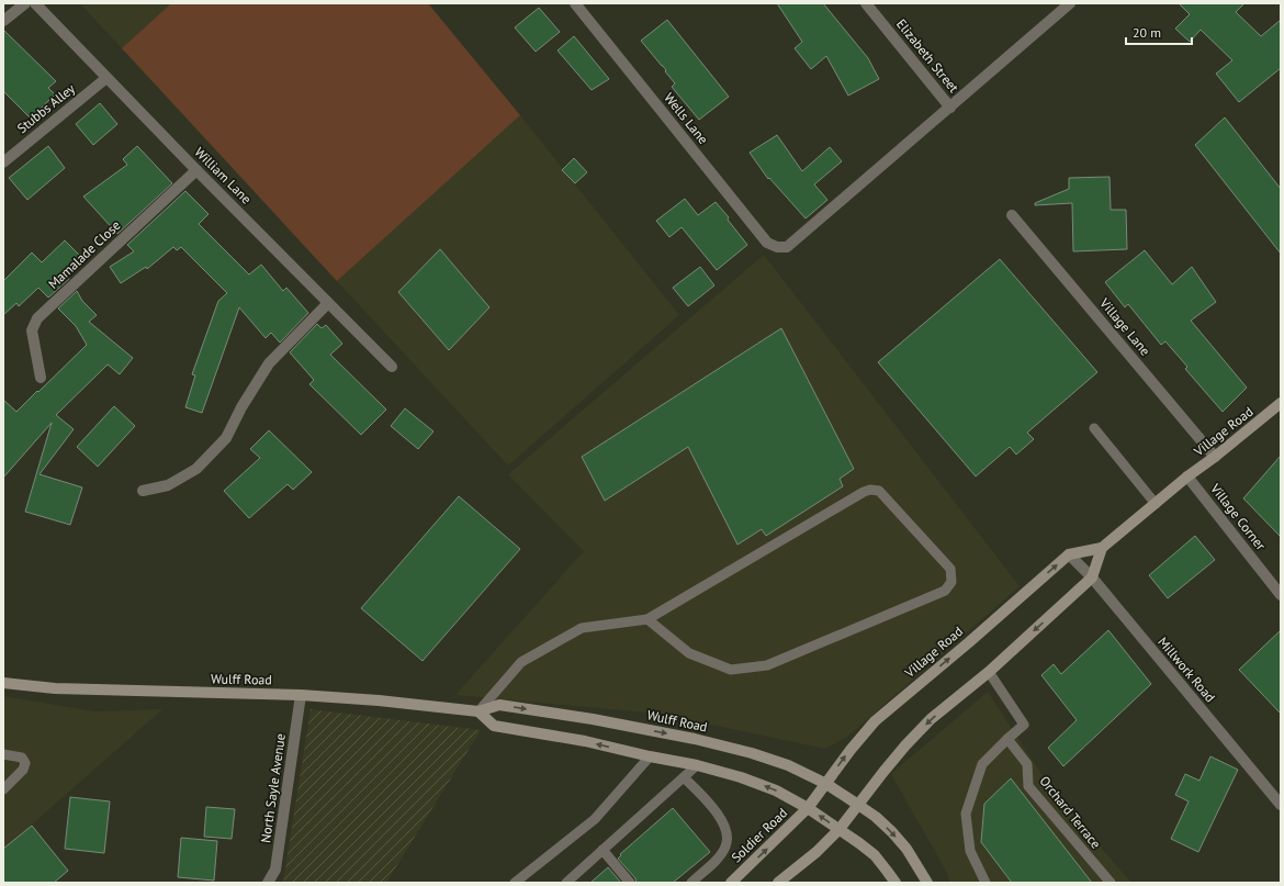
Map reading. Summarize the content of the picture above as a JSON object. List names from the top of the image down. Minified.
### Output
{"streets":{"main road":["Village Road","Wulff Road","Soldier Road"],"street":["Elizabeth Street","Stubbs Alley","Wells Lane","William Lane","Mamalade Close","Village Lane","Village Corner","Millwork Road","North Sayle Avenue"],"lane":["Orchard Terrace"]},"crossings":[["Elizabeth Street","Wells Lane"],["Stubbs Alley","William Lane"],["William Lane","Mamalade Close"],["Village Lane","Village Road"],["Village Road","Village Corner"],["Village Road","Millwork Road"],["Village Road","Wulff Road"],["Village Road","Soldier Road"],["Wulff Road","North Sayle Avenue"]],"scale_bar":"20 m"}
